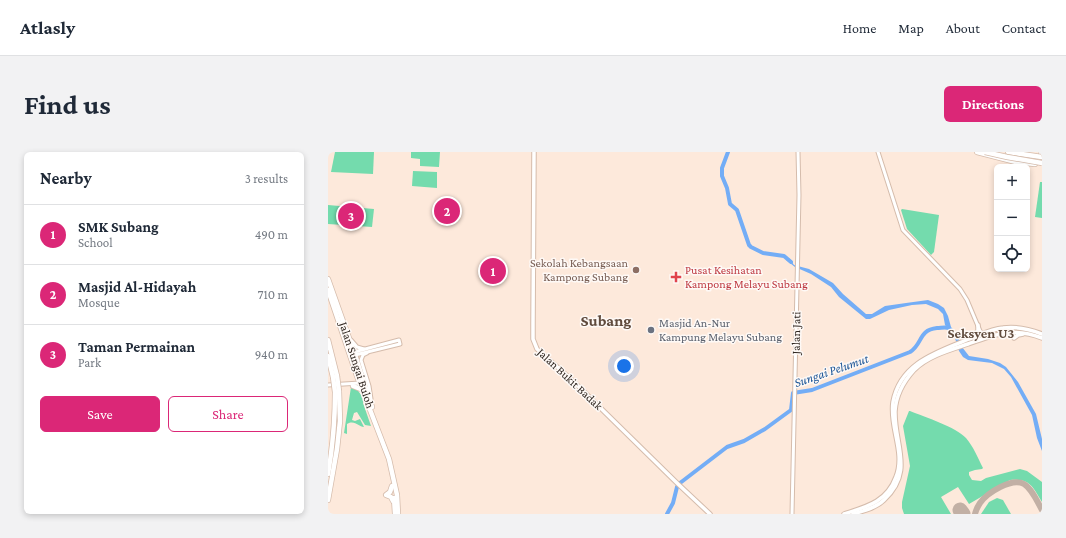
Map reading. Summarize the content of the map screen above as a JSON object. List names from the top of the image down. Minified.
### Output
{"streets":{"highway":["Jalan Sungai Buloh"],"main road":["Jalan Bukit Badak"],"street":["Jalan Jati"]},"districts":["Subang","Seksyen U3"],"water":["Sungai Pelumut"],"places":{"other":["Sekolah Kebangsaan Kampong Subang","Masjid An-Nur Kampung Melayu Subang"],"health":["Pusat Kesihatan Kampong Melayu Subang"]},"page":{"header":"Atlasly","nav":["Home","Map","About","Contact"],"buttons":["Directions",["Save","Share"]],"title":"Find us","heading":["Nearby","3 results"],"map_buttons":["+","−"],"pins":["2","3","1"],"list":[{"mark":"1","name":"SMK Subang","note":"School","value":"490 m"},{"mark":"2","name":"Masjid Al-Hidayah","note":"Mosque","value":"710 m"},{"mark":"3","name":"Taman Permainan","note":"Park","value":"940 m"}]}}
